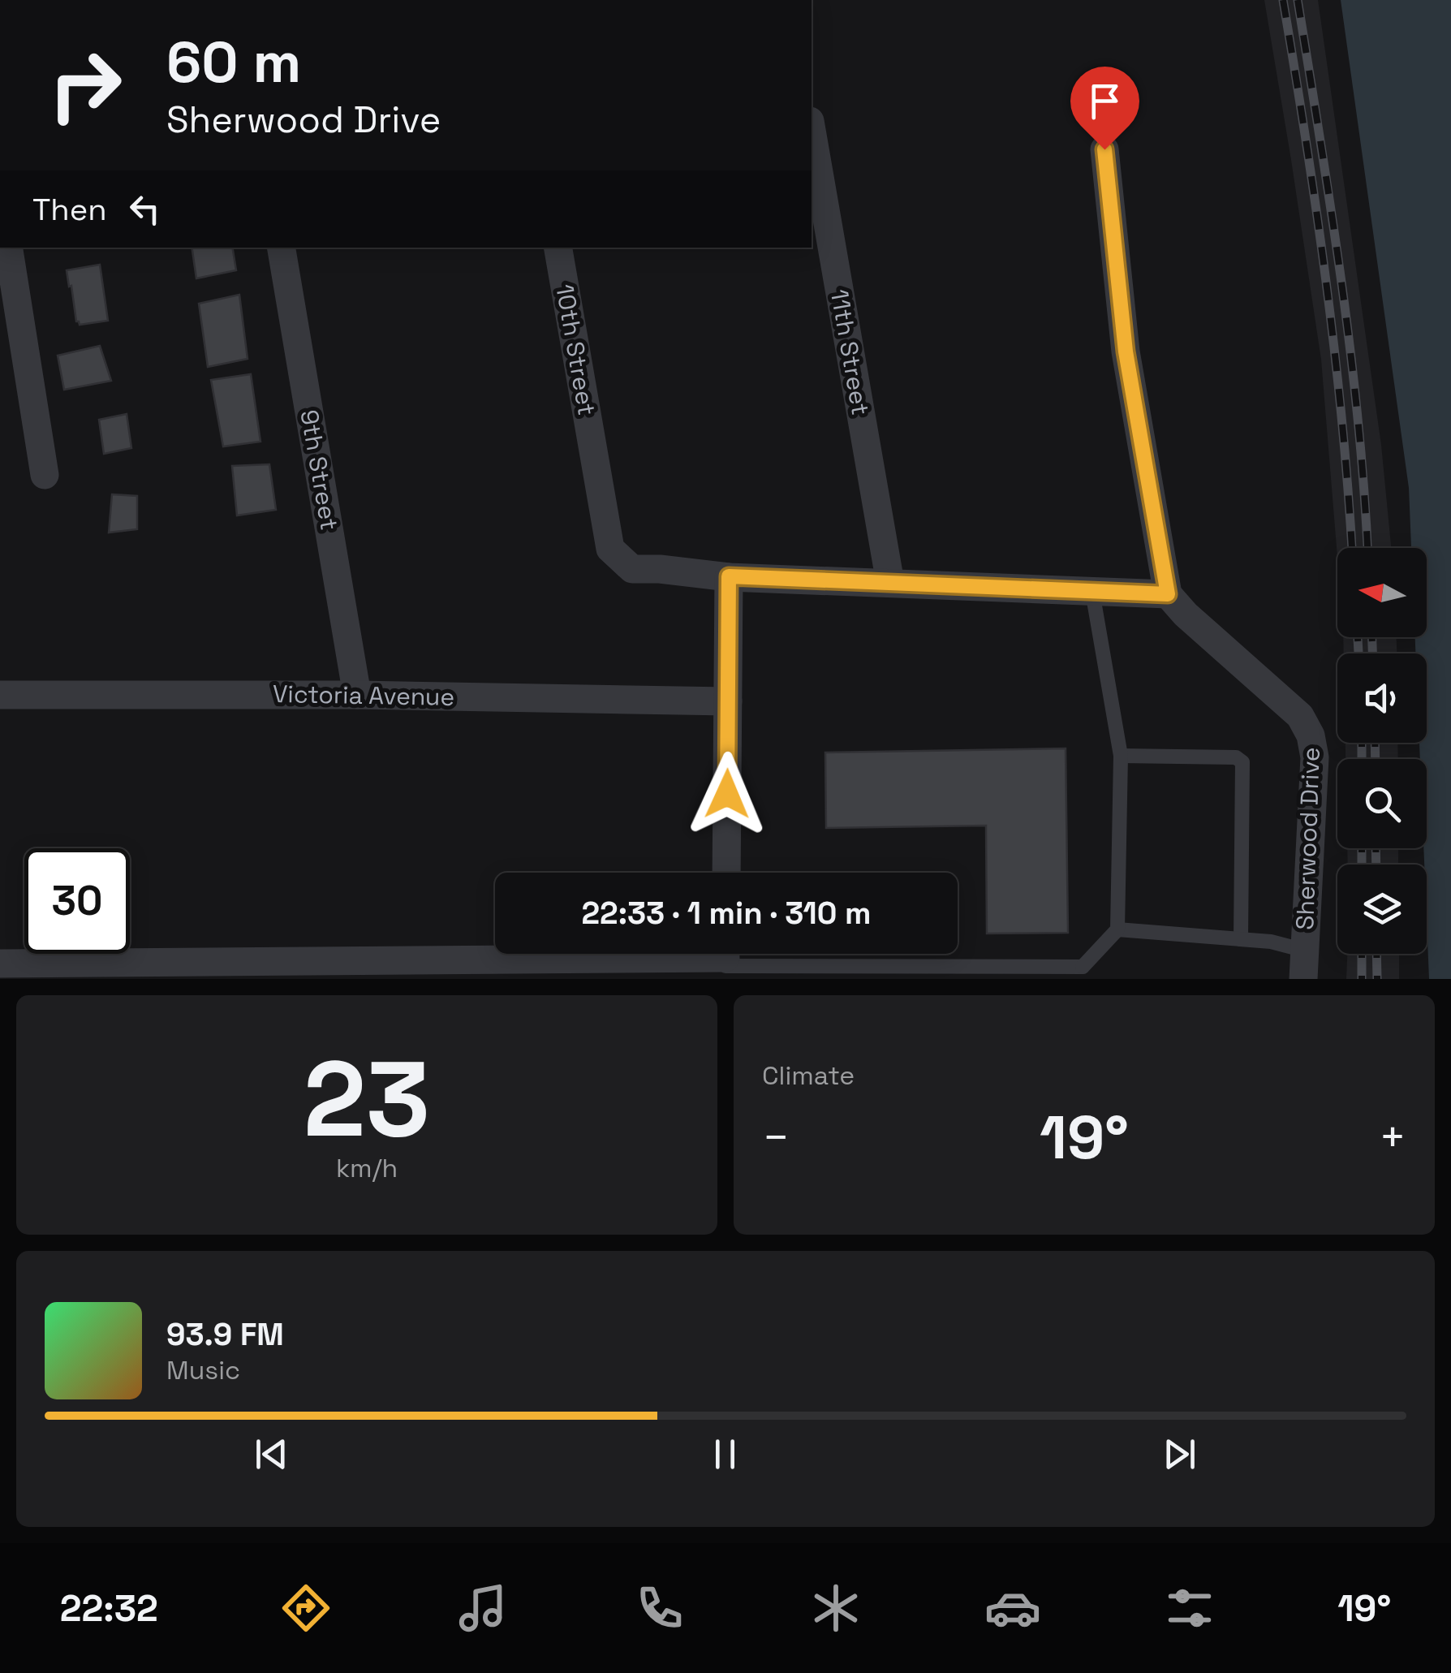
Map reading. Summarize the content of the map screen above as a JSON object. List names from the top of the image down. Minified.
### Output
{"streets":{"street":["10th Street","11th Street","9th Street","Victoria Avenue","Sherwood Drive"]},"crossings":[["9th Street","Victoria Avenue"]],"north":"left","page":{"turn":["60 m","Sherwood Drive"],"then":"Then","limit":"30","trip":"22:33 · 1 min · 310 m","tile":[["23","km/h"],"Climate"],"heat":["−","19°","+"],"song":["93.9 FM","Music"],"tabs":["22:32","19°"]}}
